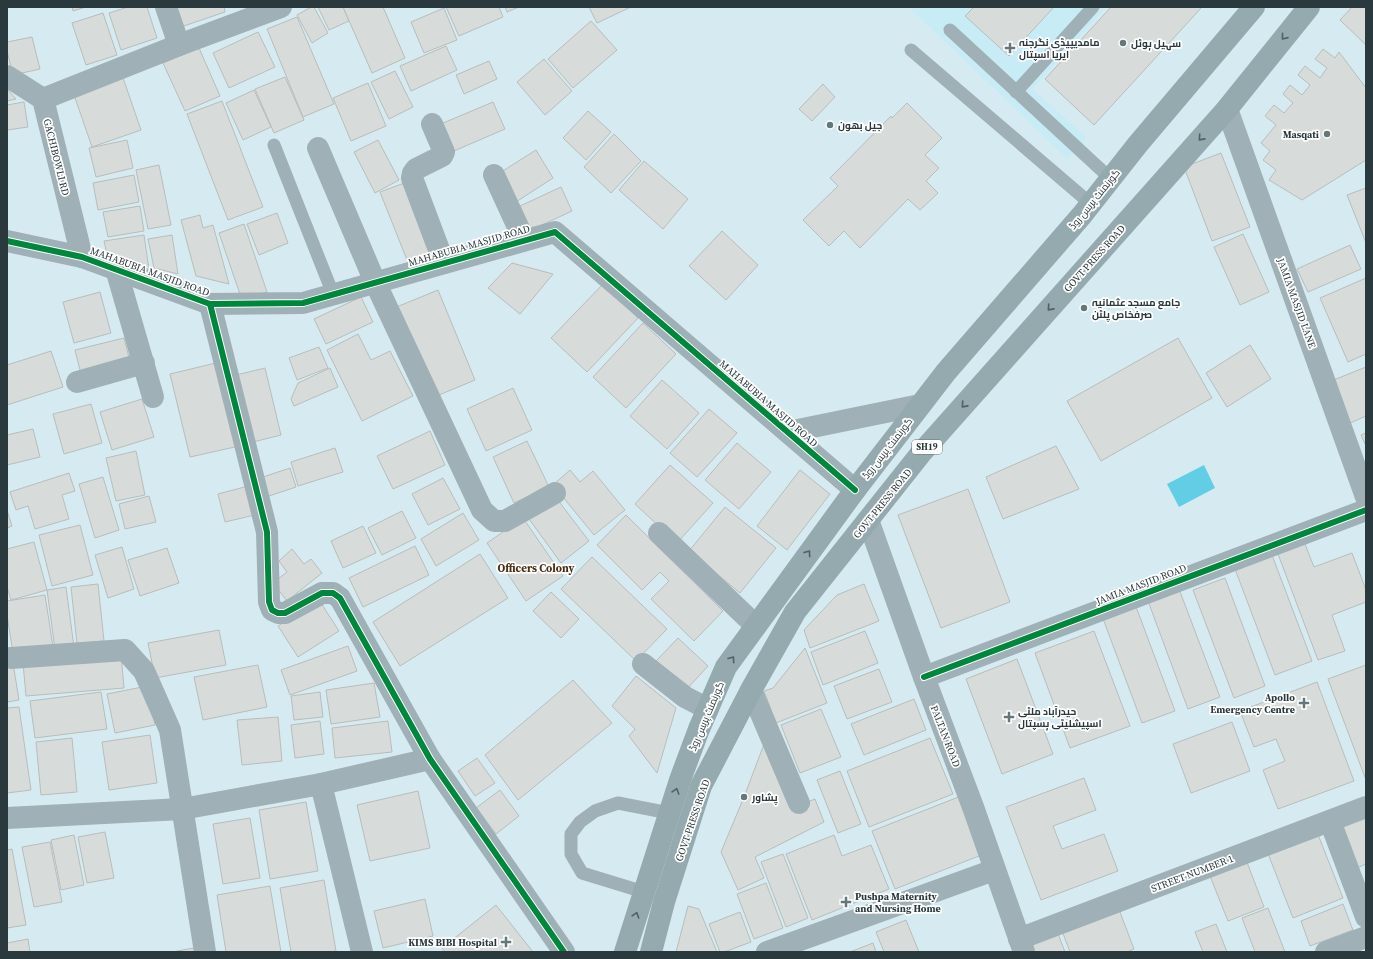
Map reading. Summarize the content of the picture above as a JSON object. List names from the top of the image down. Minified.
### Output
{"streets":{"main road":["گورنمنٹ پریس روڈ","GOVT PRESS ROAD","SH19"],"street":["GACHIBOWLI RD","MAHABUBIA MASJID ROAD","JAMIA MASJID LANE","JAMIA MASJID ROAD","PALTAN ROAD","STREET NUMBER 1"]},"crossings":[["GACHIBOWLI RD","MAHABUBIA MASJID ROAD"],["گورنمنٹ پریس روڈ","MAHABUBIA MASJID ROAD"],["GOVT PRESS ROAD","JAMIA MASJID LANE"],["GOVT PRESS ROAD","PALTAN ROAD"],["JAMIA MASJID ROAD","PALTAN ROAD"],["PALTAN ROAD","STREET NUMBER 1"]],"one_way":["گورنمنٹ پریس روڈ","GOVT PRESS ROAD"],"districts":["Officers Colony"],"places":{"other":["سہیل ہوٹل","جیل بھون","Masqati","جامع مسجد عثمانیہ صرفخاص پلٹن","پشاور"],"health":["مامدیپیڈی نگرجنہ ایریا اسپتال","Apollo Emergency Centre","حیدرآباد ملٹی اسپیشلیٹی ہسپتال","Pushpa Maternity and Nursing Home","KIMS BIBI Hospital"]}}
